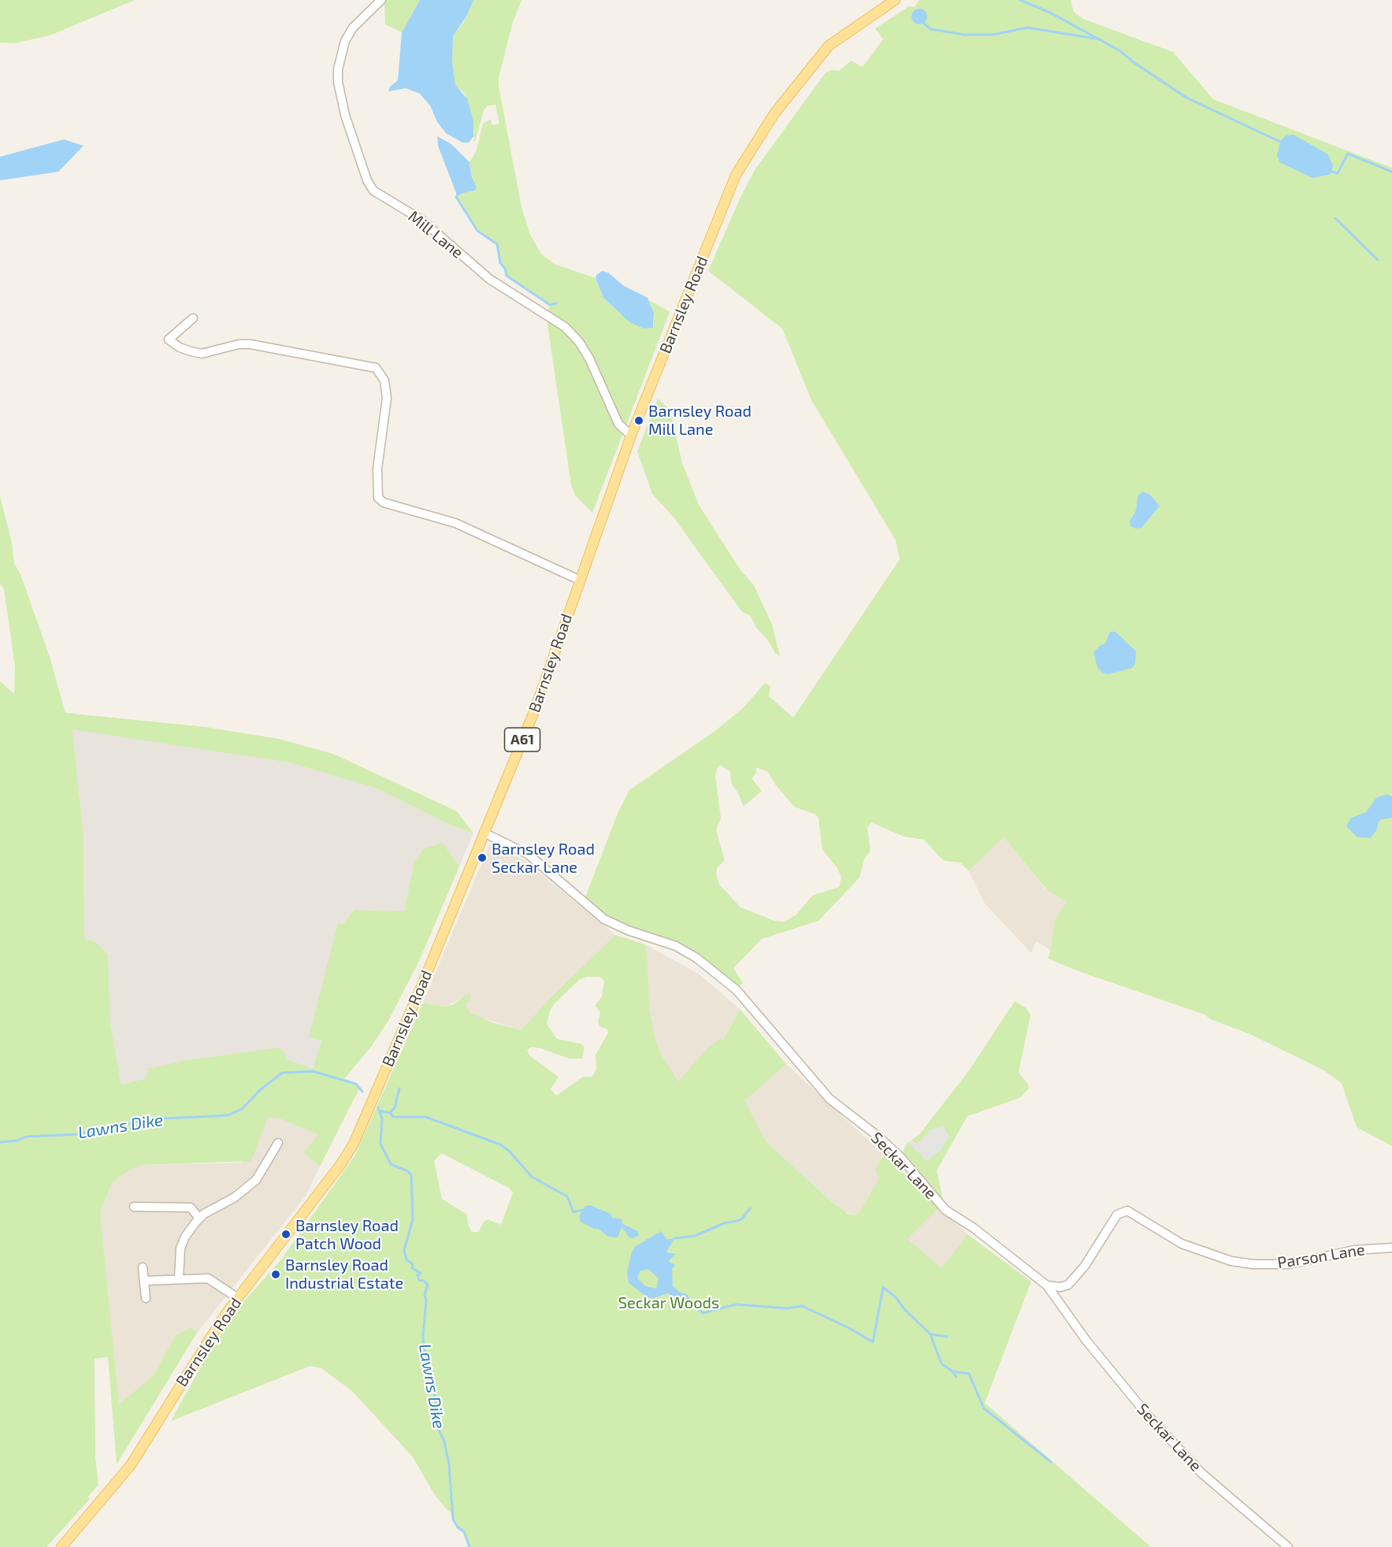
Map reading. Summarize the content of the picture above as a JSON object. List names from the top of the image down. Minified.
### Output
{"streets":{"main road":["Barnsley Road","A61"],"street":["Mill Lane","Seckar Lane","Parson Lane"]},"crossings":[["Mill Lane","Barnsley Road"],["Barnsley Road","Seckar Lane"],["Seckar Lane","Parson Lane"]],"water":["Lawns Dike"],"parks":["Seckar Woods"],"places":["Barnsley Road Mill Lane","Barnsley Road Seckar Lane","Barnsley Road Patch Wood","Barnsley Road Industrial Estate"]}
